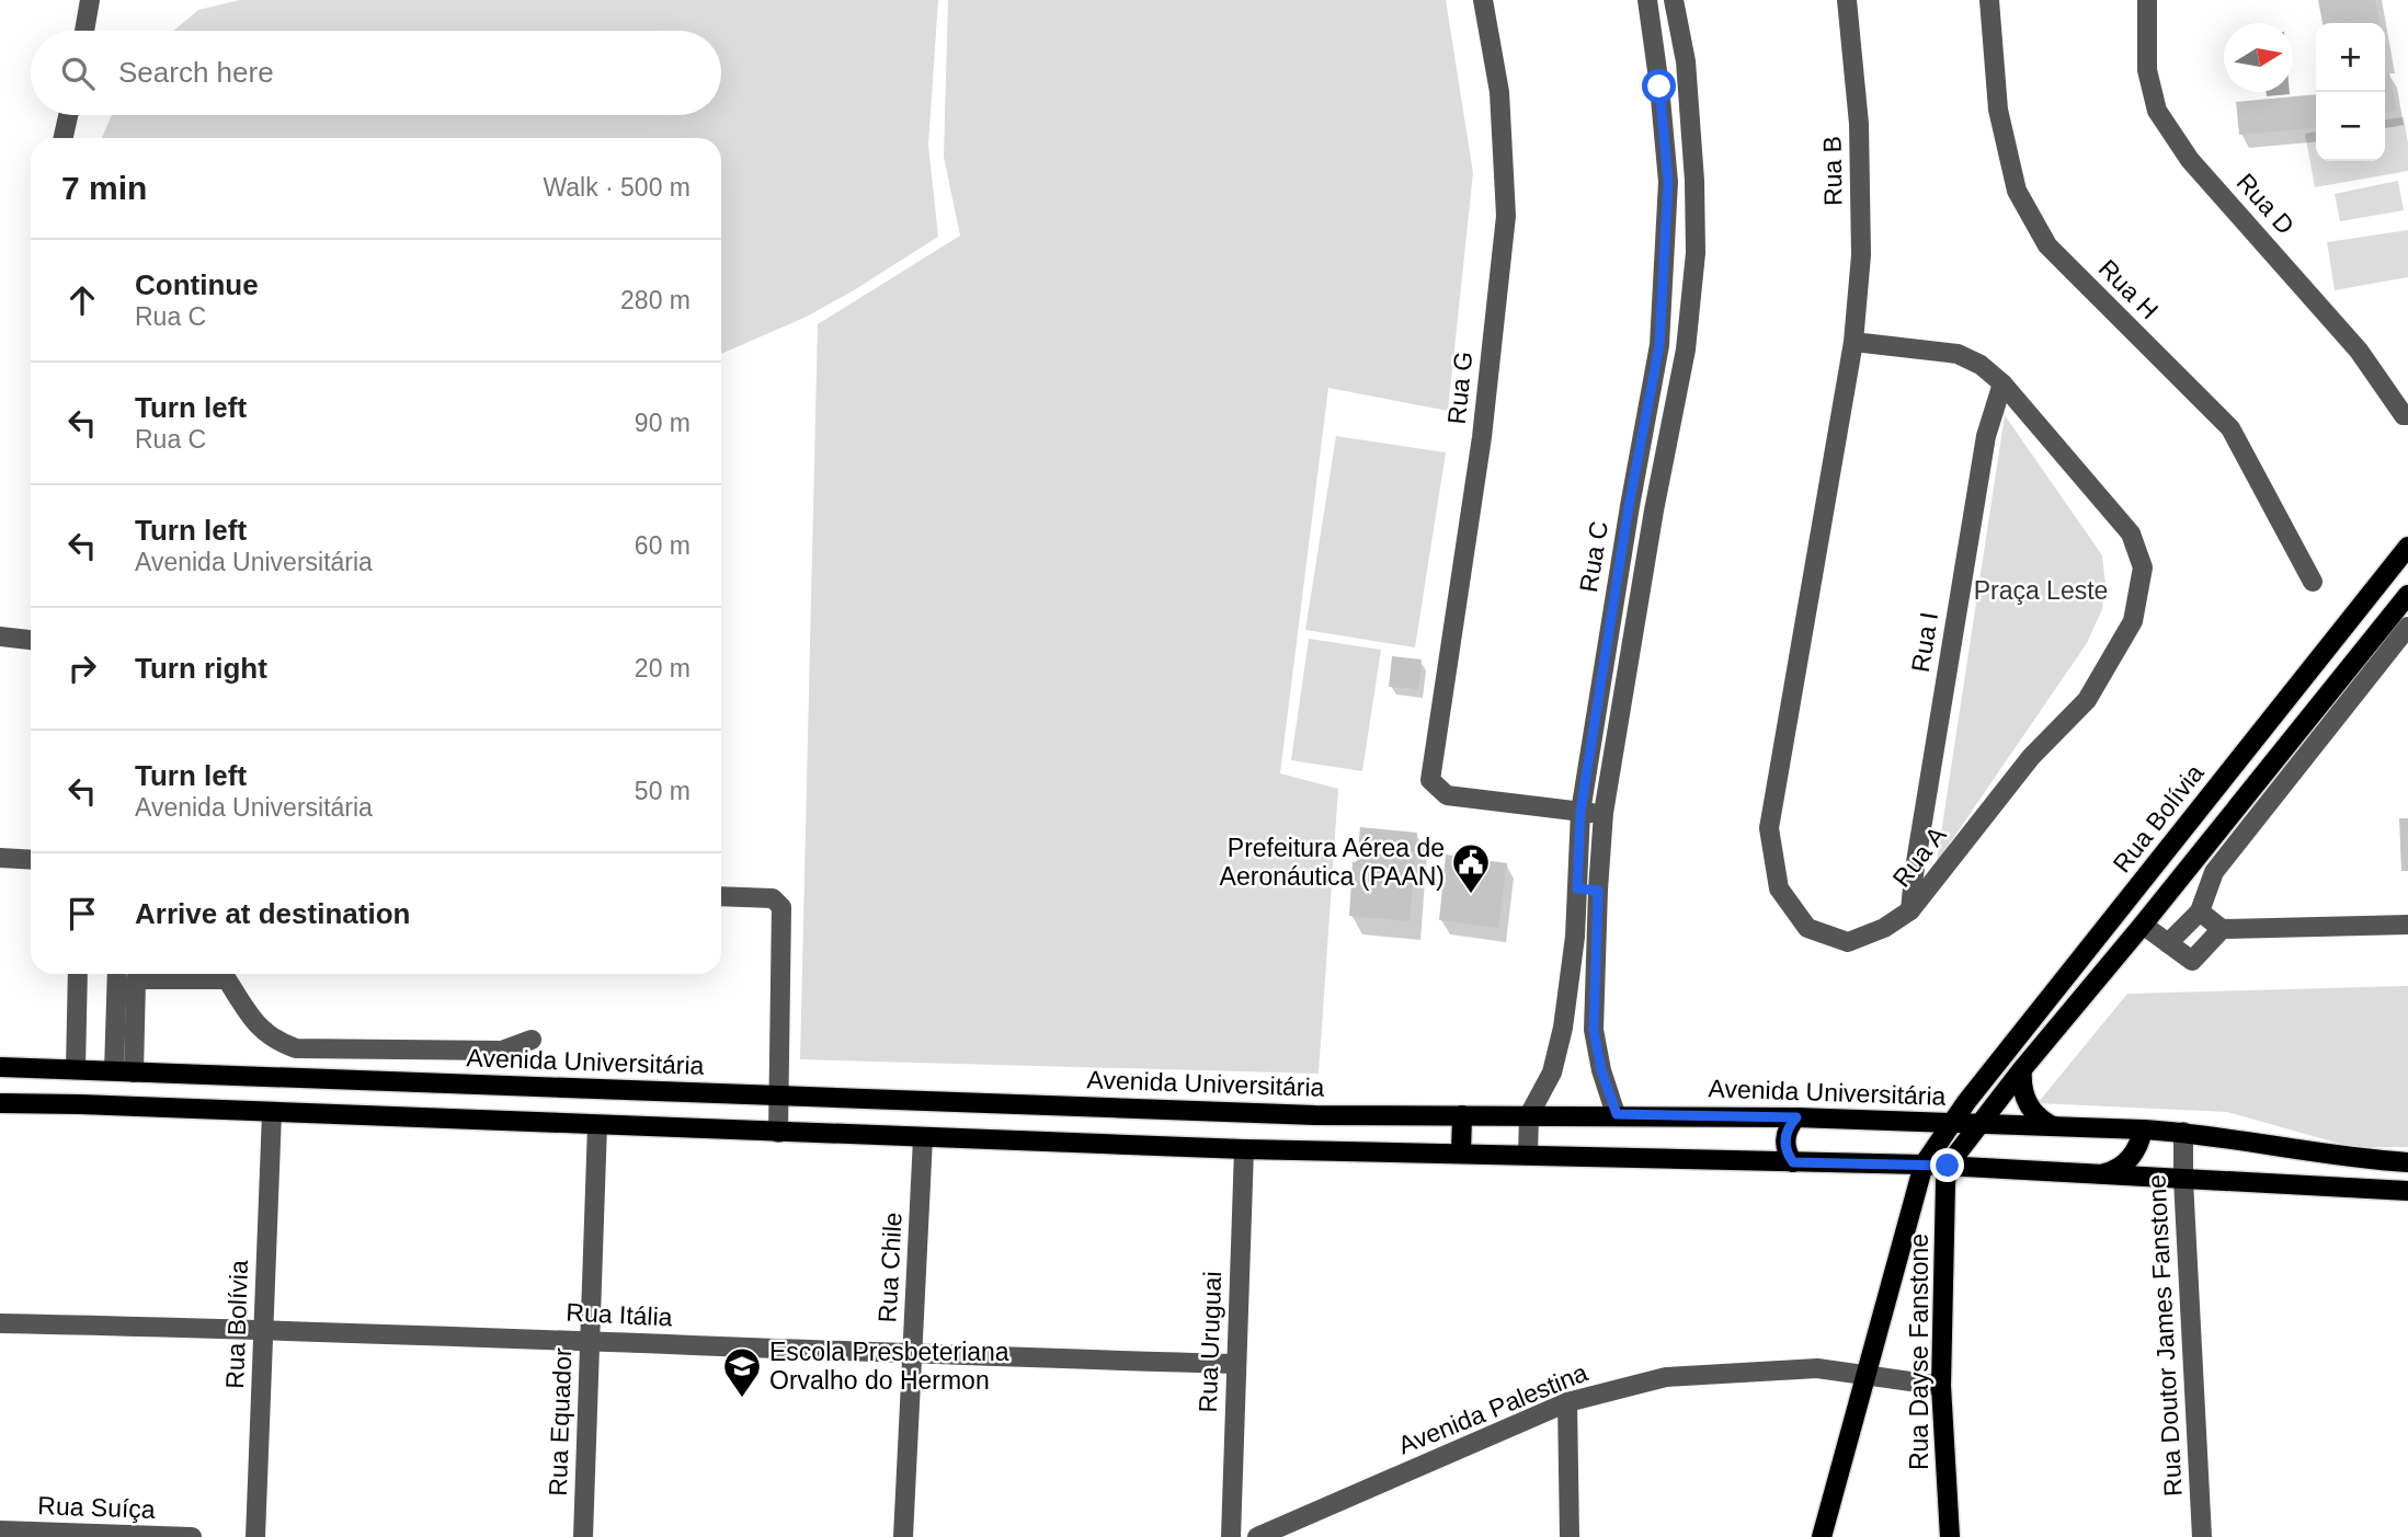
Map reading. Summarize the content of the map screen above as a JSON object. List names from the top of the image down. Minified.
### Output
{"streets":{"main road":["Rua Bolívia","Avenida Universitária","Rua Dayse Fanstone"],"street":["Rua B","Rua D","Rua H","Rua G","Rua C","Rua I","Rua A","Rua Chile","Rua Itália","Rua Doutor James Fanstone","Rua Uruguai","Avenida Palestina","Rua Equador","Rua Suíça"]},"crossings":[["Rua B","Rua A"],["Rua G","Rua C"],["Rua C","Avenida Universitária"],["Rua I","Rua A"],["Rua Bolívia","Avenida Universitária"],["Rua Bolívia","Rua Itália"],["Rua Bolívia","Avenida Palestina"],["Avenida Universitária","Rua Doutor James Fanstone"],["Rua Chile","Rua Itália"],["Rua Itália","Rua Uruguai"],["Rua Itália","Rua Equador"],["Rua Dayse Fanstone","Avenida Palestina"]],"parks":["Praça Leste"],"places":{"public building":["Prefeitura Aérea de Aeronáutica (PAAN)"],"school or university":["Escola Presbeteriana Orvalho do Hermon"]},"north":"right","page":{"map_buttons":["+","−"],"search":"Search here","heading":["7 min","Walk · 500 m"],"list":[["Continue","Rua C","280 m"],["Turn left","Rua C","90 m"],["Turn left","Avenida Universitária","60 m"],["Turn right","20 m"],["Turn left","Avenida Universitária","50 m"],"Arrive at destination"]}}
